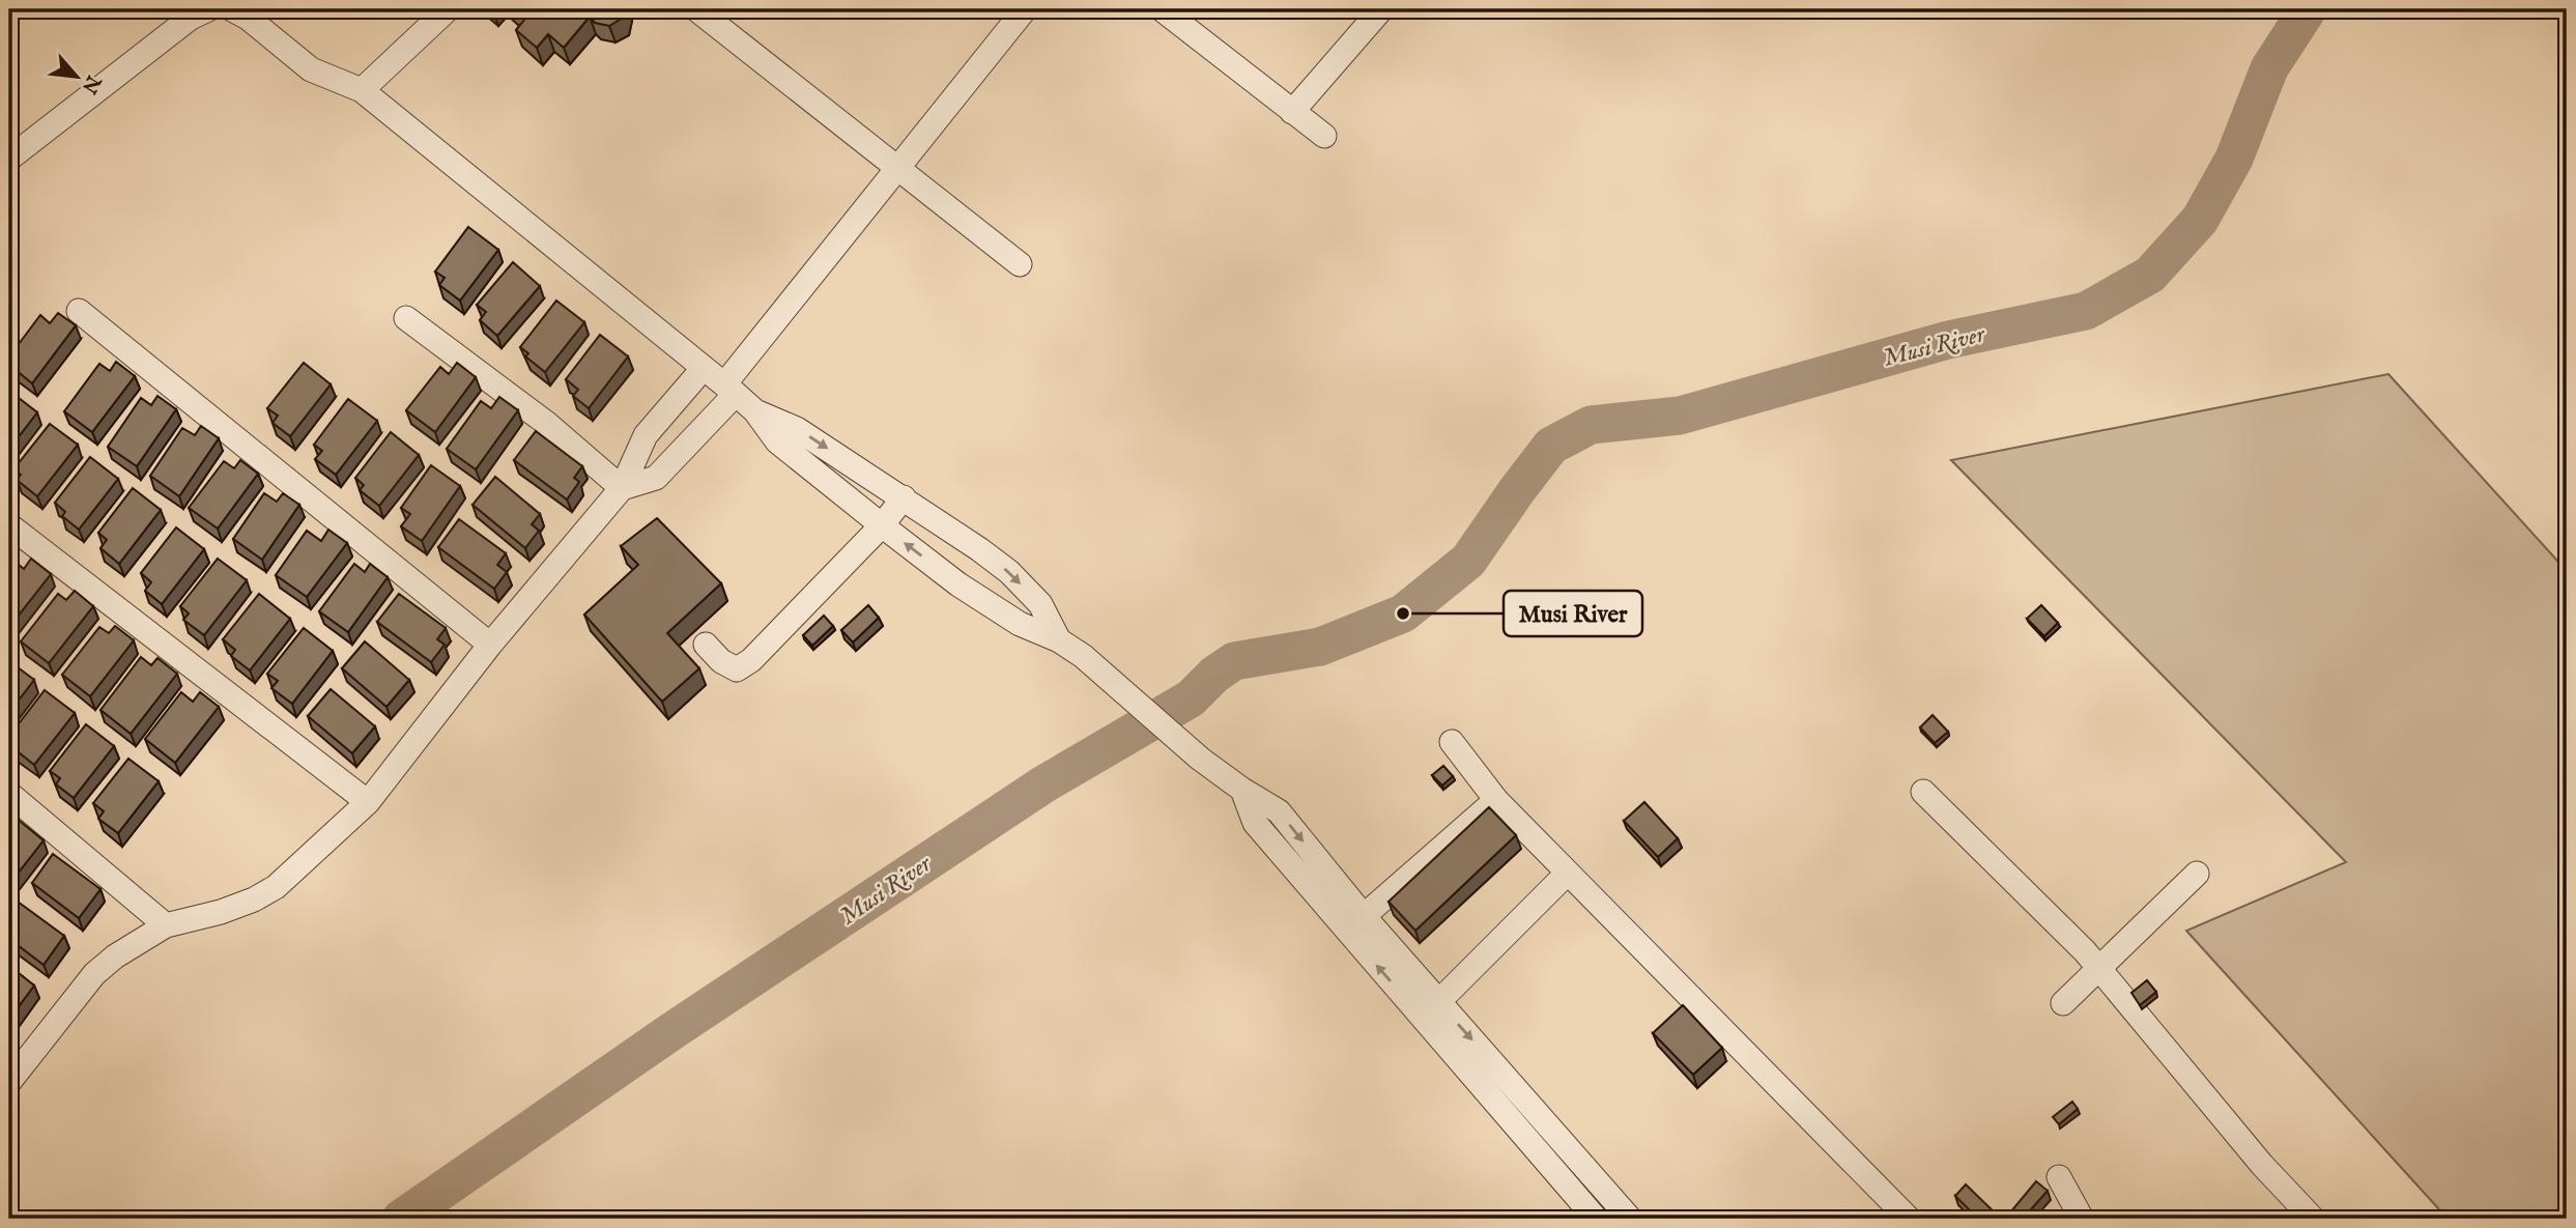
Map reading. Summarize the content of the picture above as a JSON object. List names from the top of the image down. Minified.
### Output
{"water":["Musi River"],"places":["Musi River"],"north":"bottom right"}
